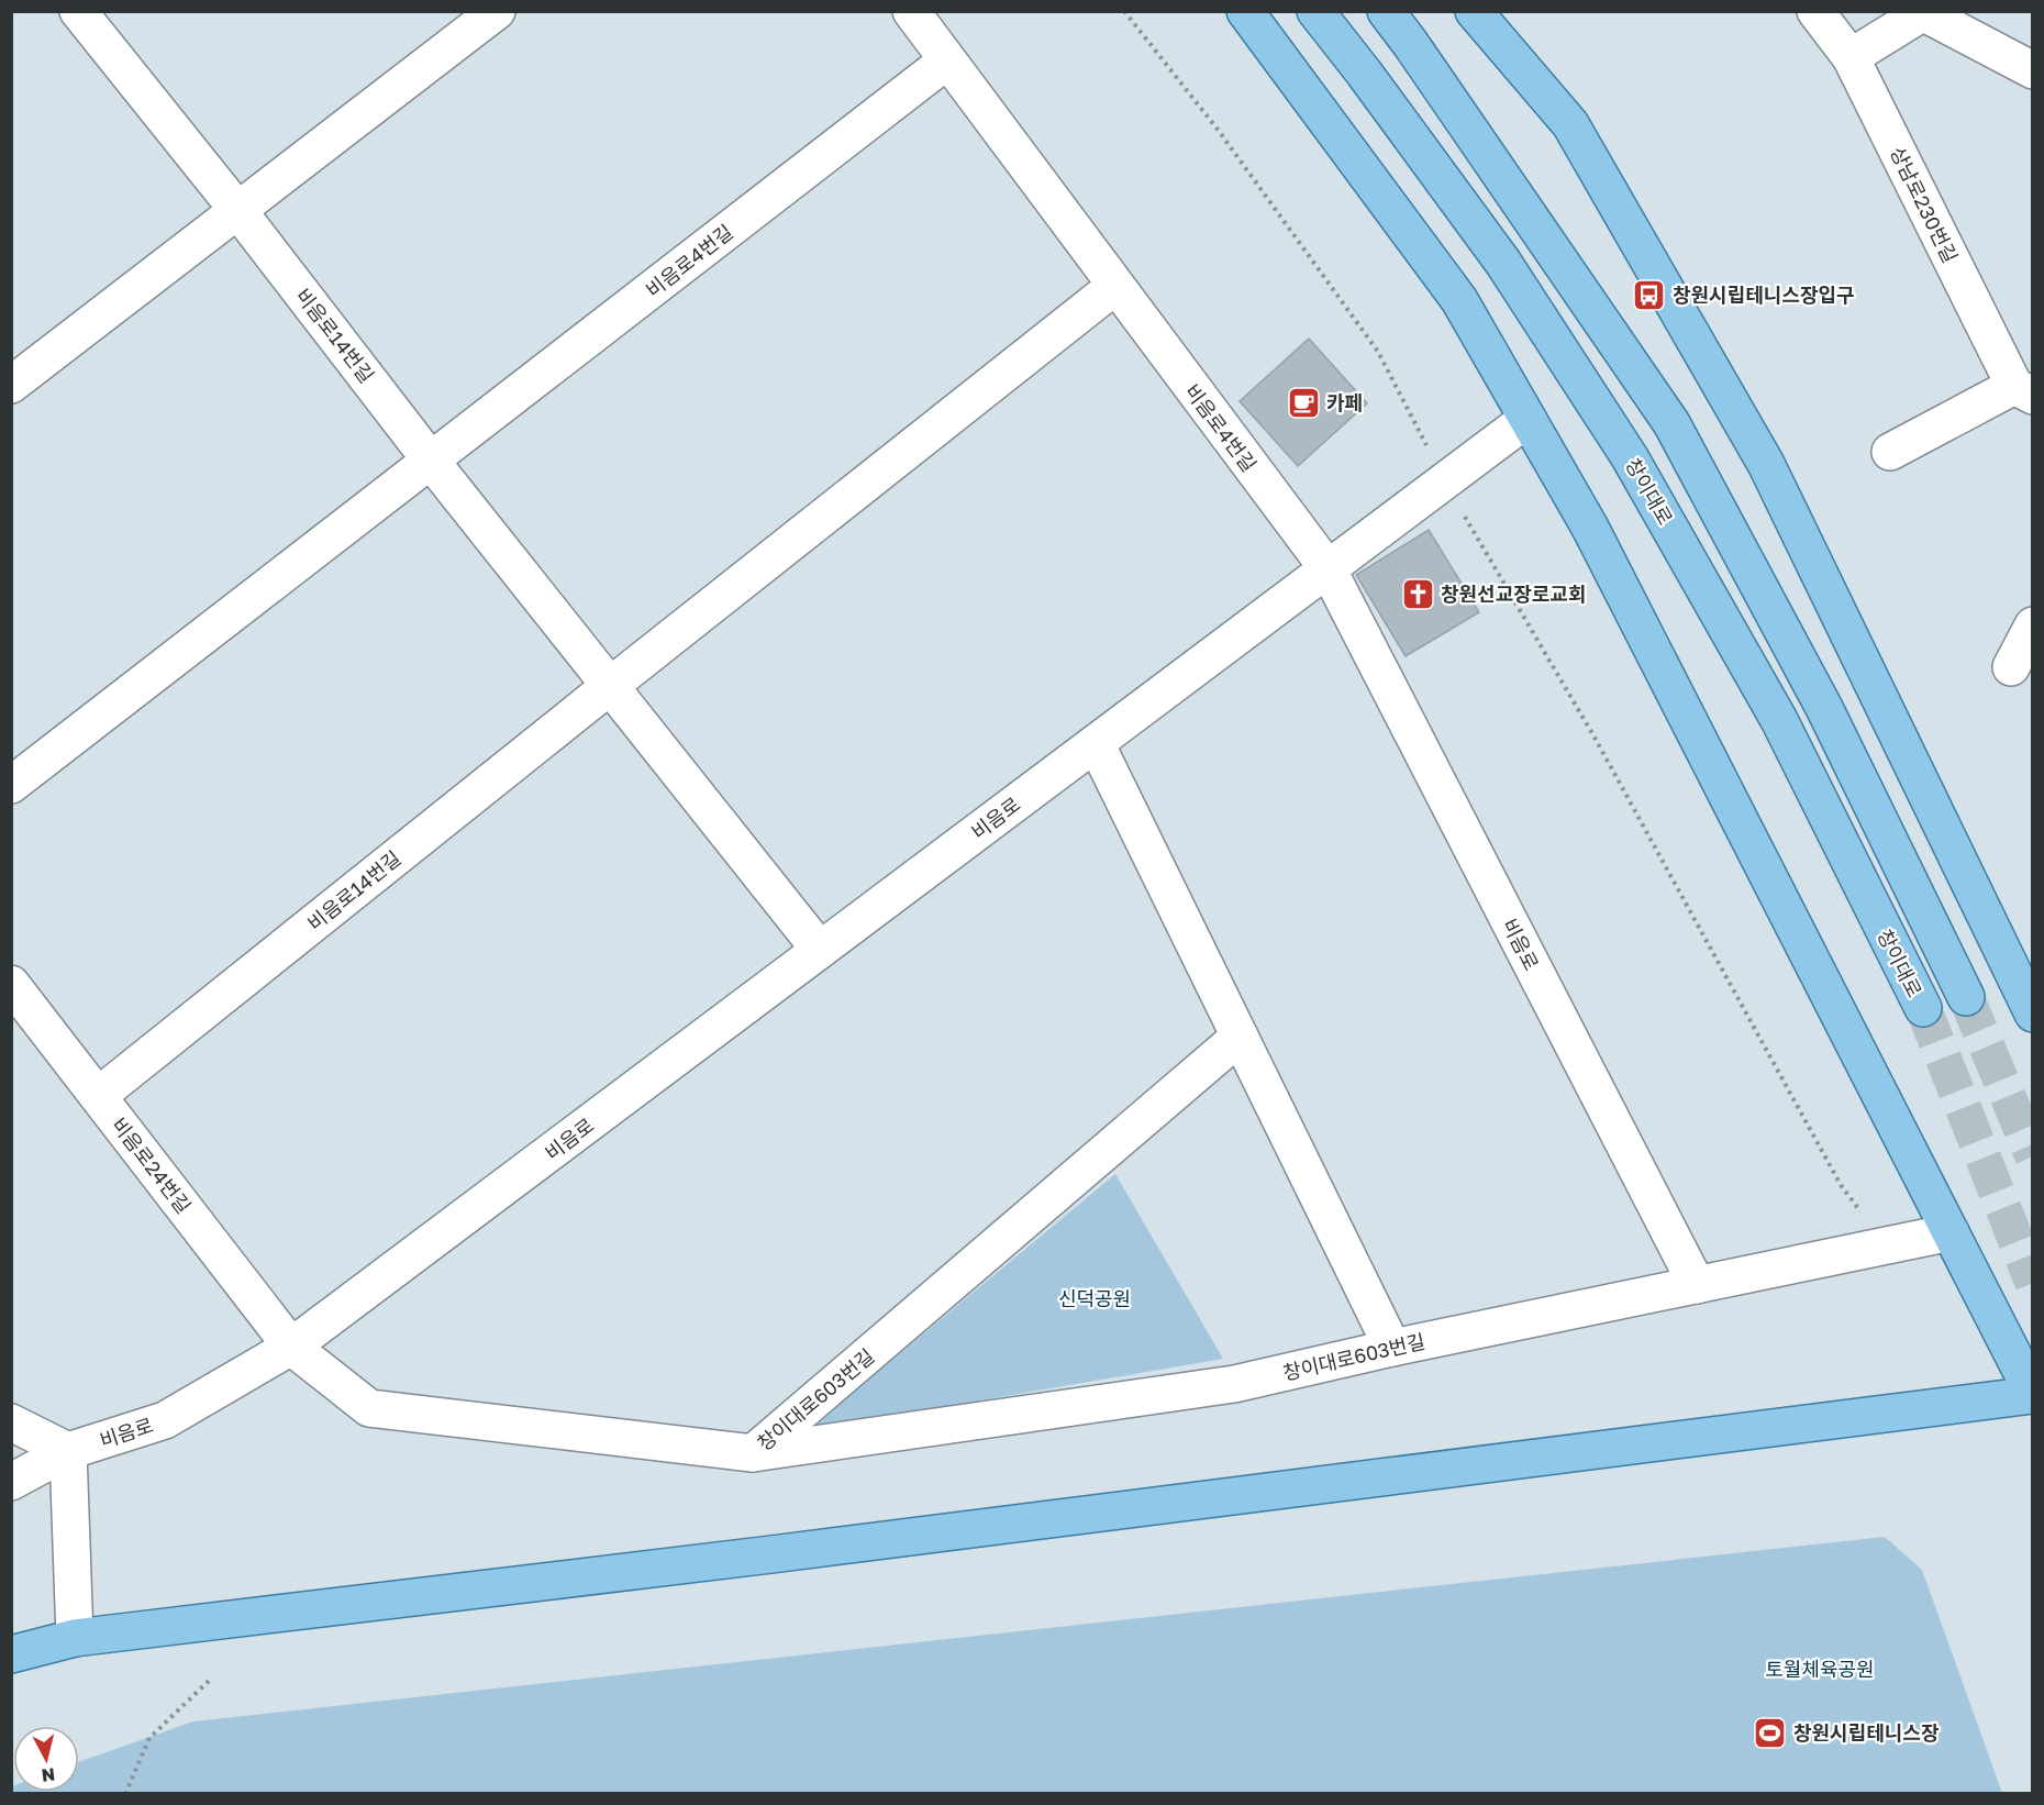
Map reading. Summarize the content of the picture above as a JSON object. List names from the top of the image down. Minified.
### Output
{"streets":{"main road":["창이대로"],"street":["상남로230번길","비음로4번길","비음로14번길","비음로","비음로24번길","창이대로603번길"]},"crossings":[["비음로4번길","비음로14번길"],["비음로4번길","비음로"],["비음로14번길","비음로"],["비음로14번길","비음로24번길"],["비음로","비음로24번길"],["비음로","창이대로603번길"],["비음로24번길","창이대로603번길"]],"parks":["신덕공원","토월체육공원"],"places":{"bus stop":["창원시립테니스장입구"],"cafe":["카페"],"church":["창원선교장로교회"],"sports":["창원시립테니스장"]},"north":"bottom"}
